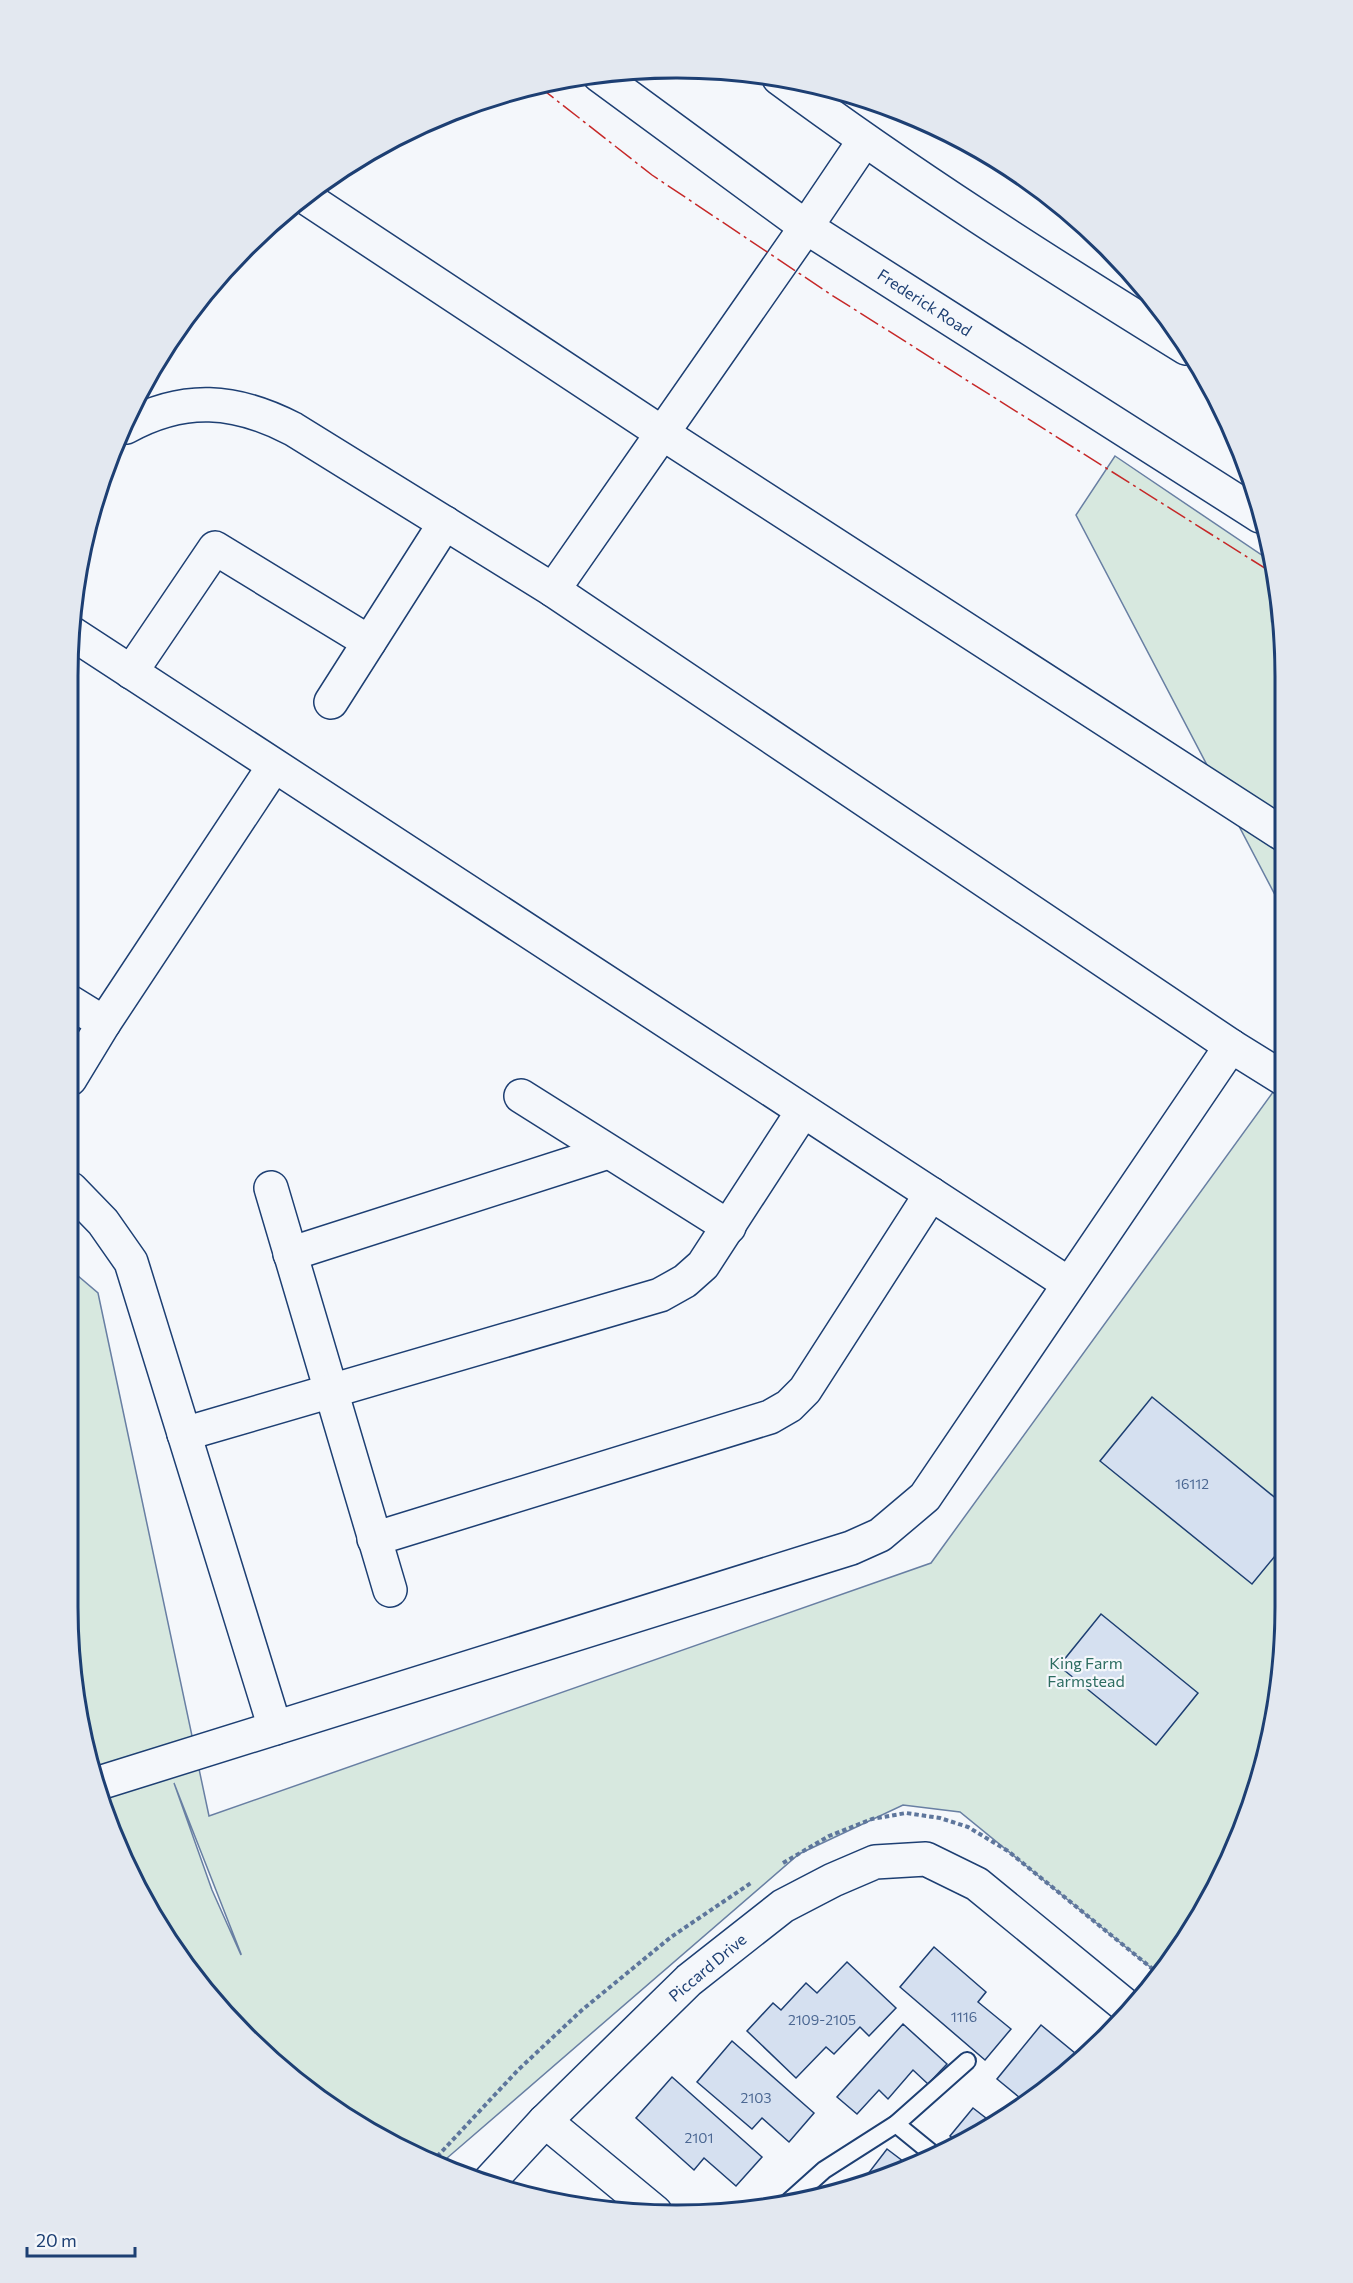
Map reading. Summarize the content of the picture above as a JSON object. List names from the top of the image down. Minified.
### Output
{"streets":{"street":["Frederick Road","Piccard Drive"]},"parks":["King Farm Farmstead"],"house_numbers":["16112","1116","2109-2105","2103","2101"],"scale_bar":"20 m"}
